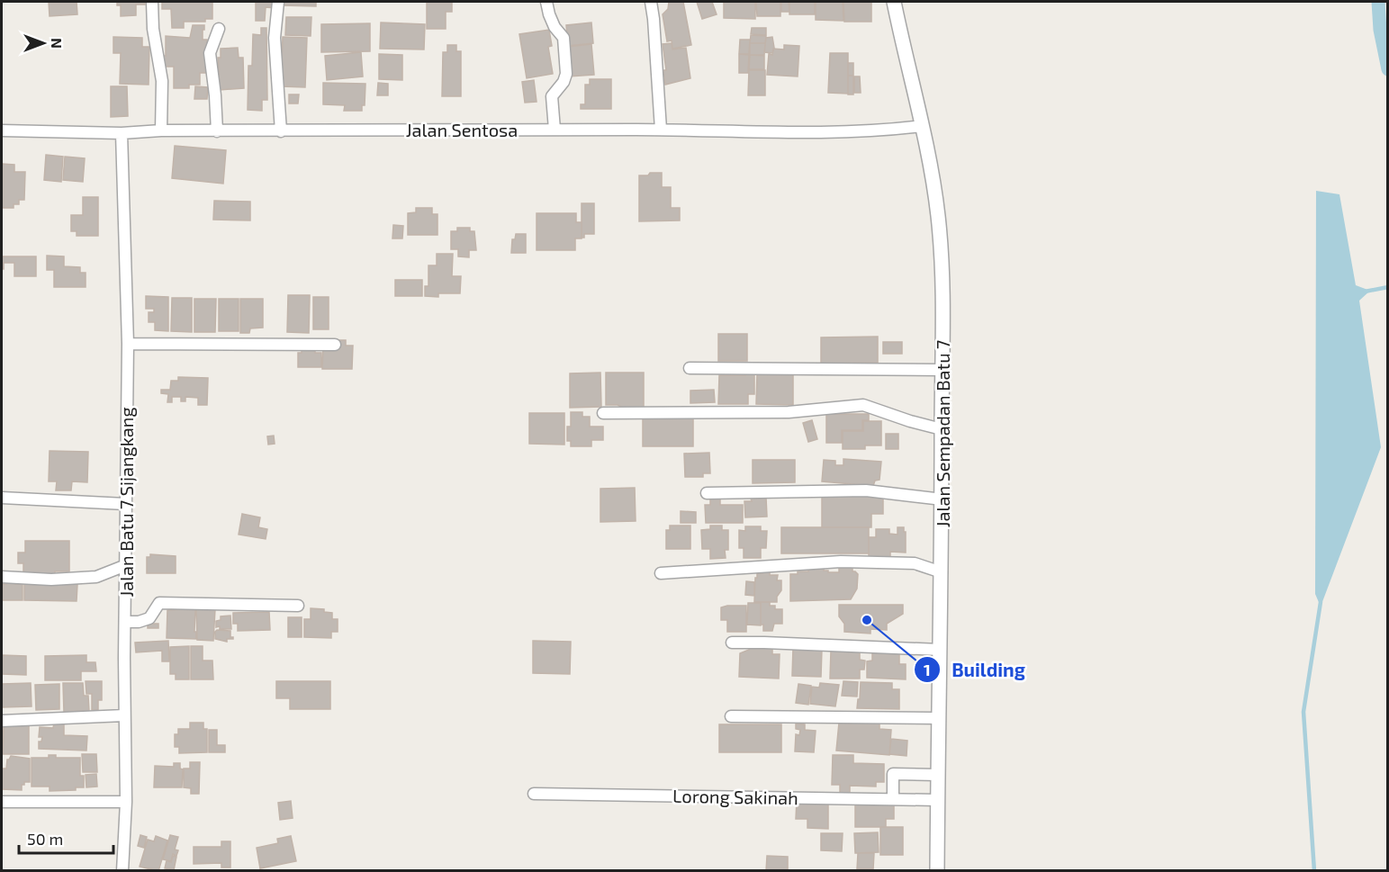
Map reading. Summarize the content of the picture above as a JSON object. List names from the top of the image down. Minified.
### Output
{"streets":{"street":["Jalan Sentosa","Jalan Sempadan Batu 7","Jalan Batu 7 Sijangkang","Lorong Sakinah"]},"crossings":[["Jalan Sentosa","Jalan Sempadan Batu 7"],["Jalan Sentosa","Jalan Batu 7 Sijangkang"],["Jalan Sempadan Batu 7","Lorong Sakinah"]],"places":["Building"],"scale_bar":"50 m","north":"right"}
